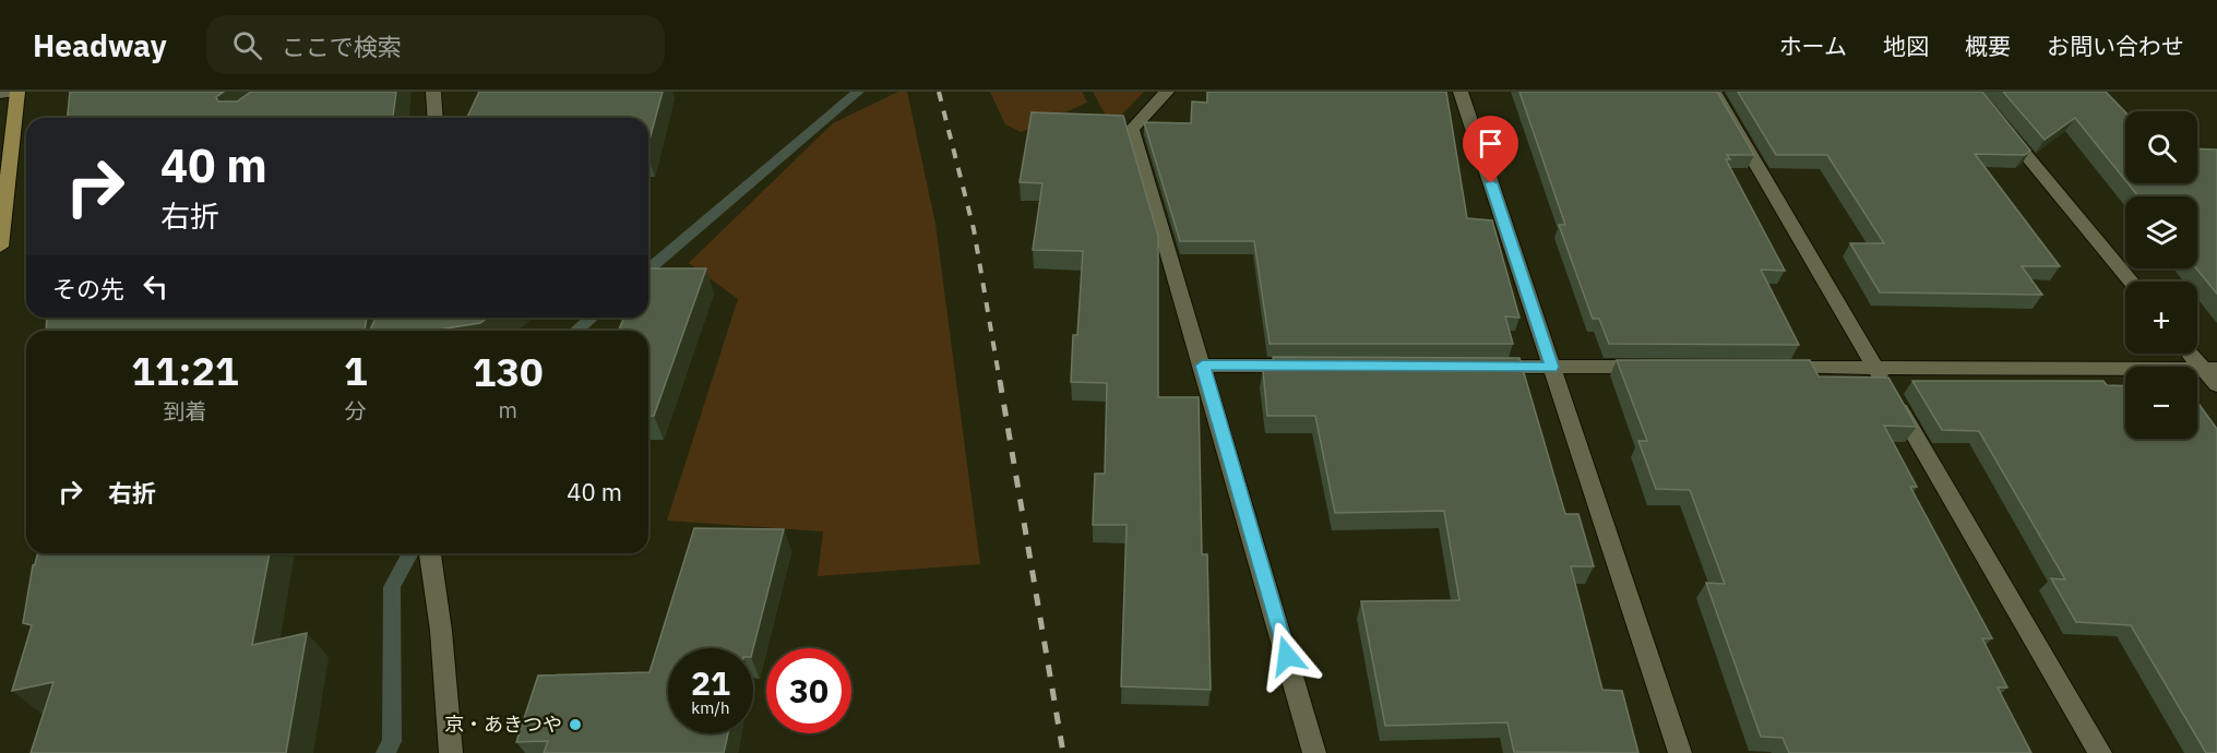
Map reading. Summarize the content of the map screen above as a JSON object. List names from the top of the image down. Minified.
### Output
{"places":["京・あきつや"],"page":{"header":"Headway","search":"ここで検索","nav":["ホーム","地図","概要","お問い合わせ"],"map_buttons":["+","−"],"turn":["40 m","右折"],"then":"その先","eta":["11:21","到着","1","分","130","m"],"list":[{"name":"右折","value":"40 m"}],"speed":"21 km/h","limit":"30"}}
